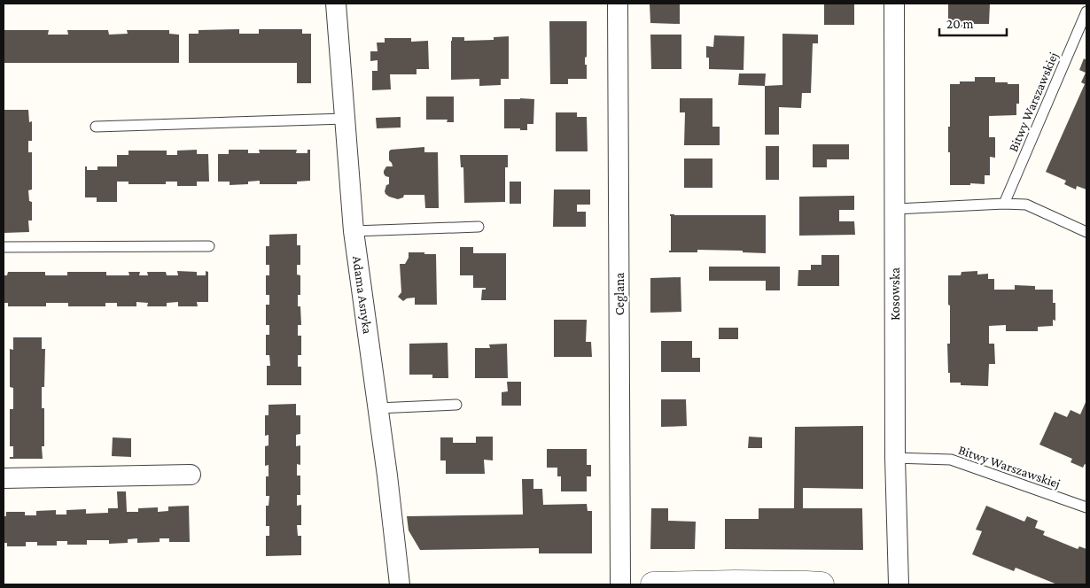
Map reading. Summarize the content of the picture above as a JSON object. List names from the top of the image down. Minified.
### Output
{"streets":{"street":["Ceglana","Kosowska","Adama Asnyka"],"lane":["Bitwy Warszawskiej"]},"crossings":[["Bitwy Warszawskiej","Kosowska"]],"scale_bar":"20 m"}
